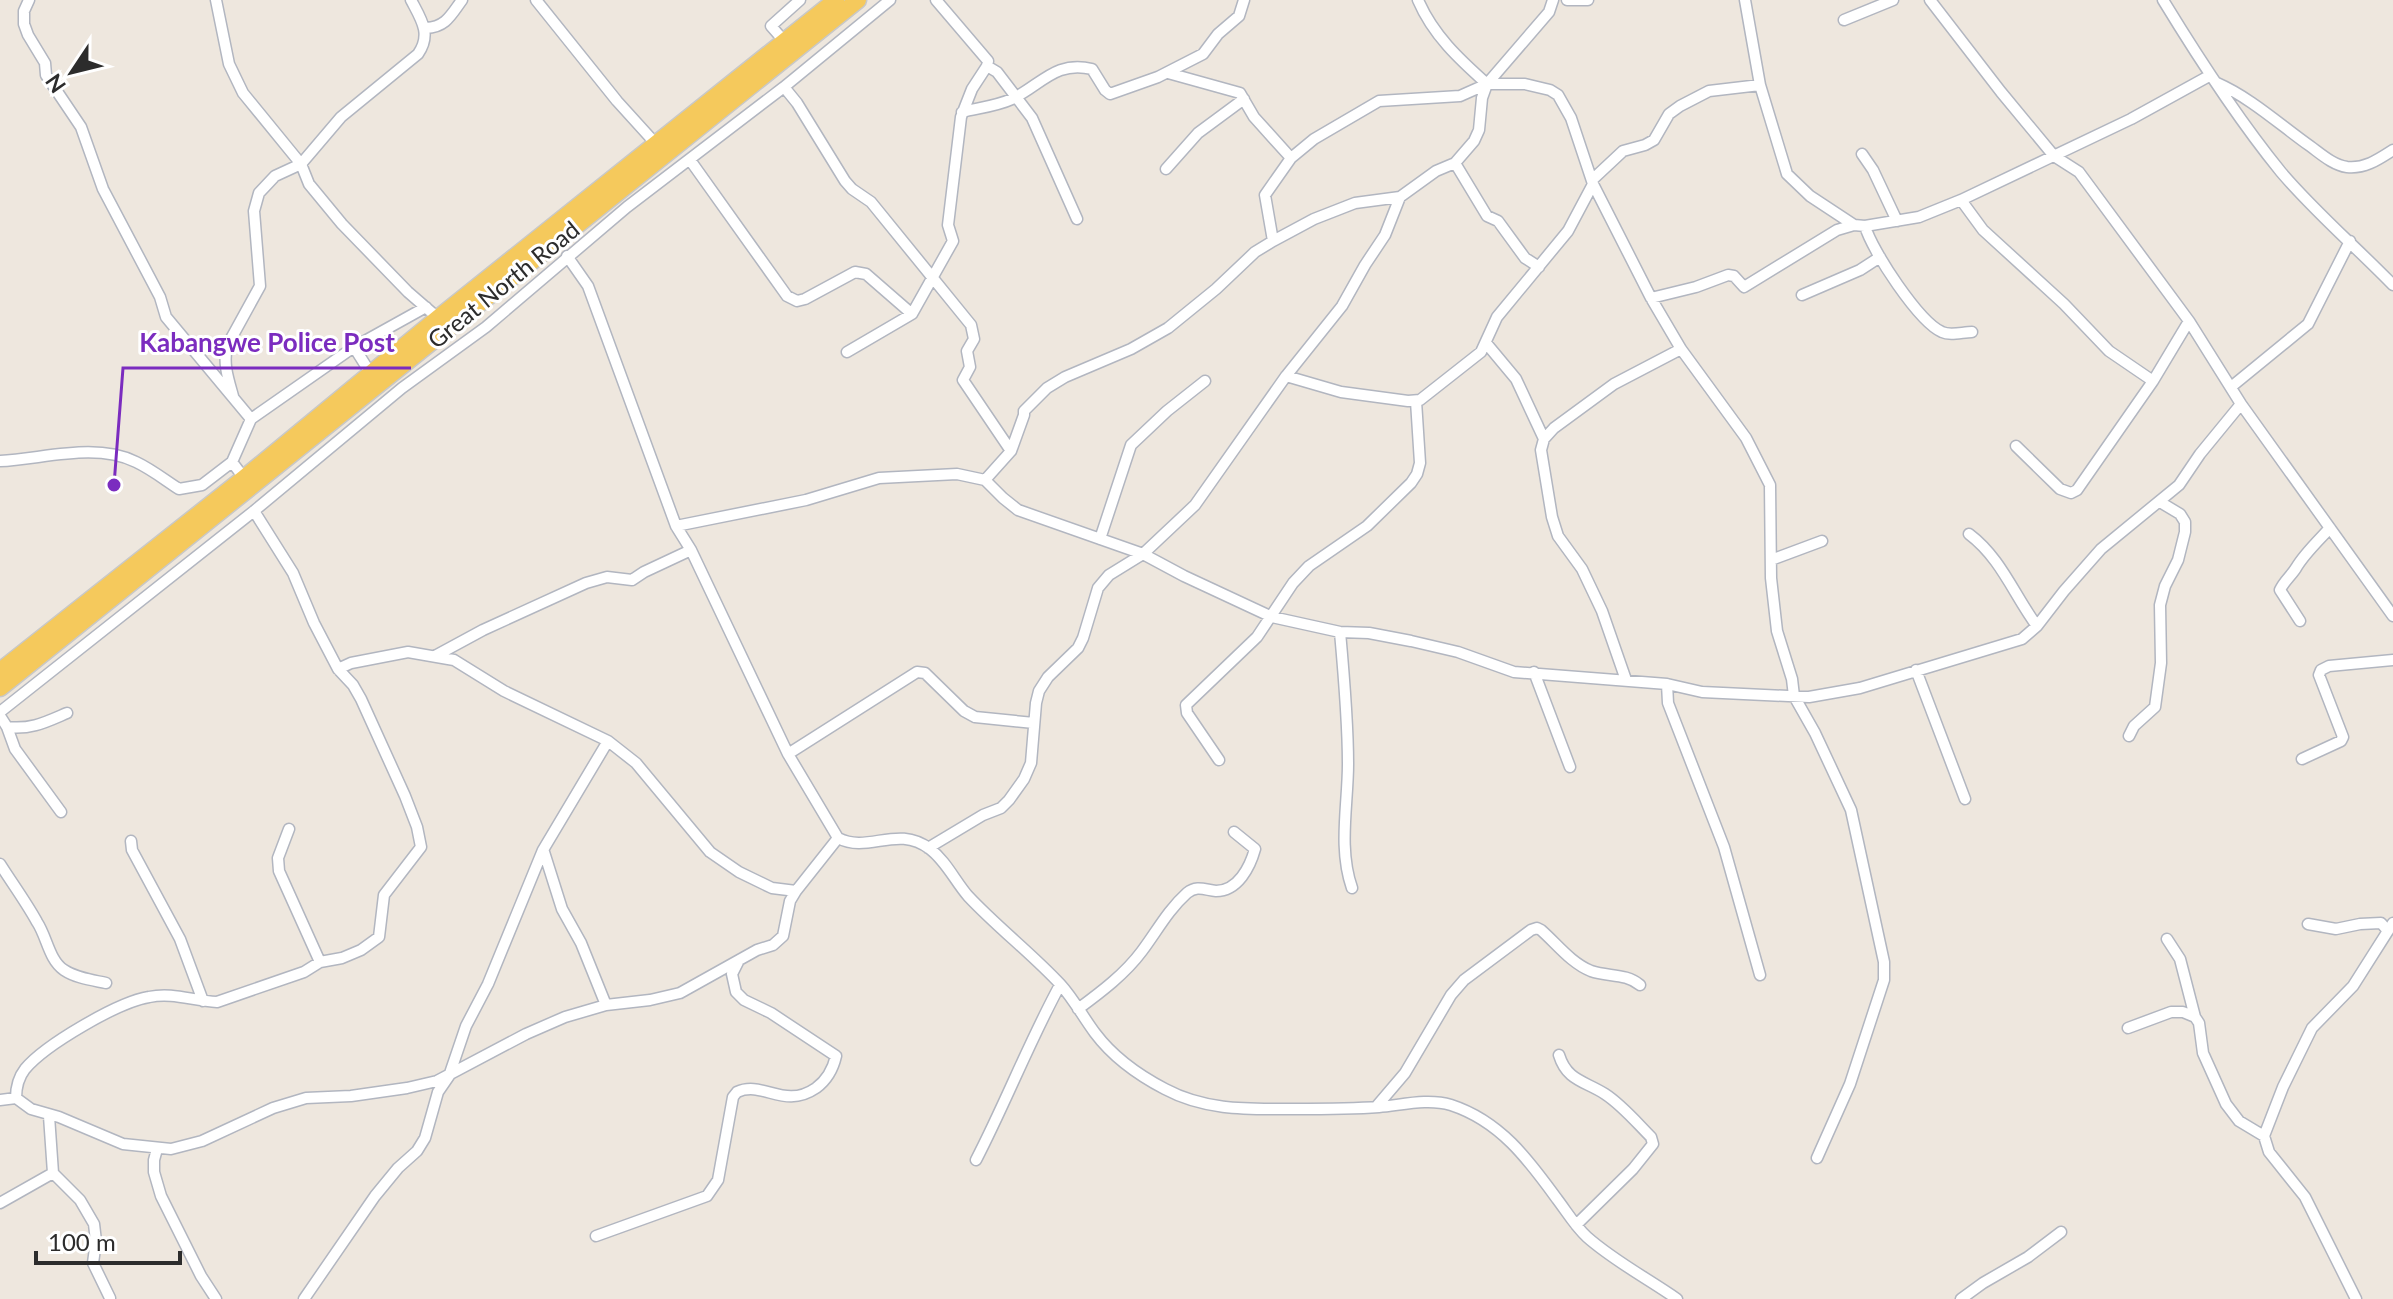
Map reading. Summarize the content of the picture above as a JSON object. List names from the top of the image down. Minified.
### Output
{"streets":{"main road":["Great North Road"]},"places":["Kabangwe Police Post"],"scale_bar":"100 m","north":"bottom left"}
